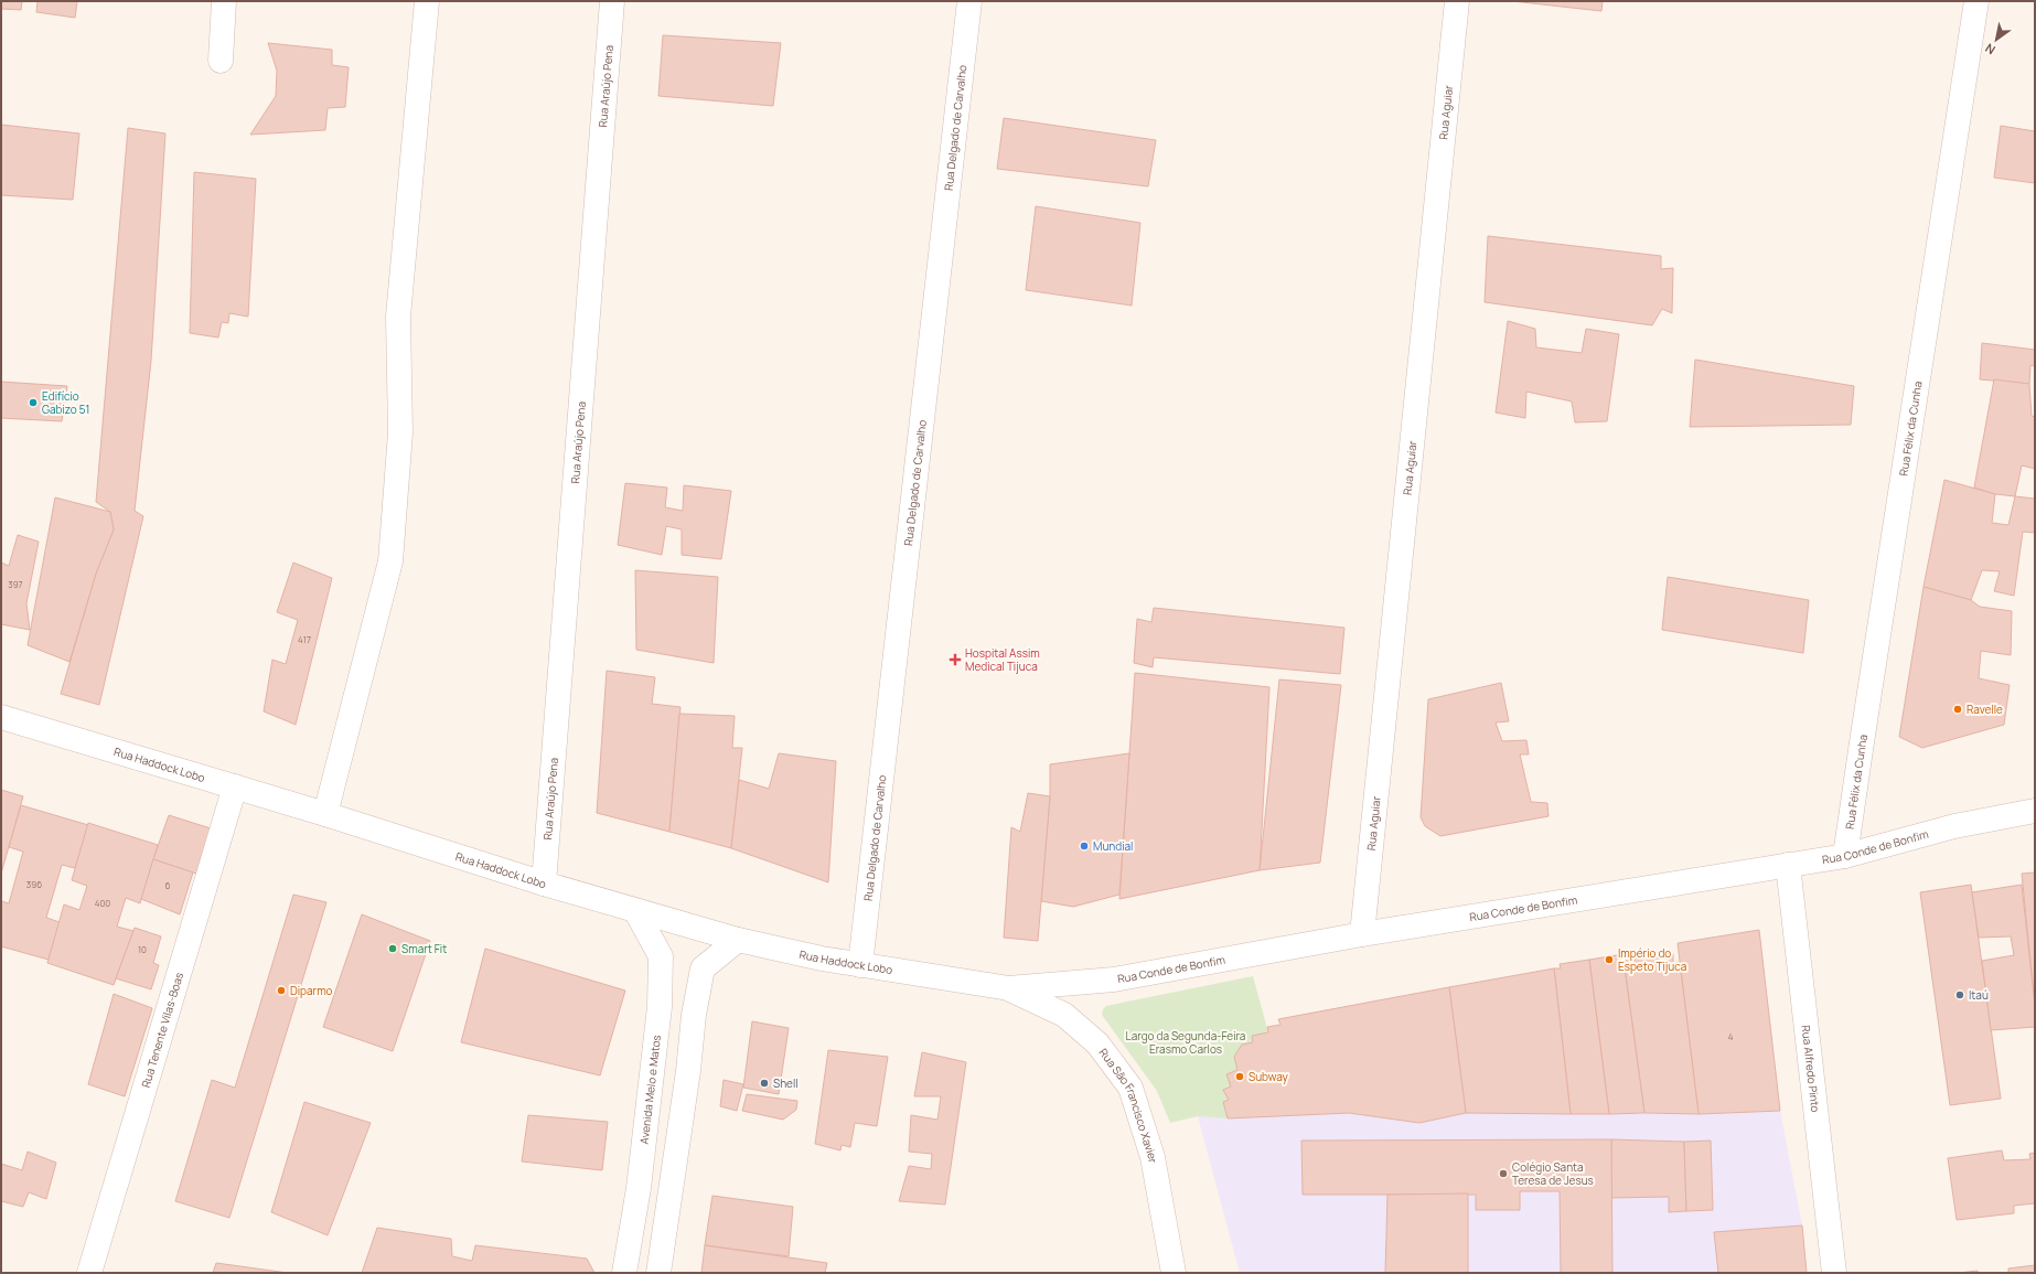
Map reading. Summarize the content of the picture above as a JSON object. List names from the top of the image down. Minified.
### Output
{"streets":{"street":["Rua Araújo Pena","Rua Aguiar","Rua Delgado de Carvalho","Rua Félix da Cunha","Rua Haddock Lobo","Rua Conde de Bonfim","Rua Tenente Vilas-Boas","Rua Alfredo Pinto","Avenida Melo e Matos","Rua São Francisco Xavier"]},"crossings":[["Rua Araújo Pena","Rua Haddock Lobo"],["Rua Aguiar","Rua Conde de Bonfim"],["Rua Delgado de Carvalho","Rua Haddock Lobo"],["Rua Félix da Cunha","Rua Conde de Bonfim"],["Rua Haddock Lobo","Rua Conde de Bonfim"],["Rua Haddock Lobo","Rua Tenente Vilas-Boas"],["Rua Haddock Lobo","Avenida Melo e Matos"],["Rua Haddock Lobo","Rua São Francisco Xavier"],["Rua Conde de Bonfim","Rua Alfredo Pinto"],["Rua Conde de Bonfim","Rua São Francisco Xavier"]],"parks":["Largo da Segunda-Feira Erasmo Carlos"],"places":{"other":["Edifício Gabizo 51","Ravelle","Mundial","Smart Fit","Império do Espeto Tijuca","Diparmo","Itaú","Subway","Shell","Colégio Santa Teresa de Jesus"],"health":["Hospital Assim Medical Tijuca"]},"house_numbers":["397","417","396","6","400","10","4"],"north":"bottom left"}
